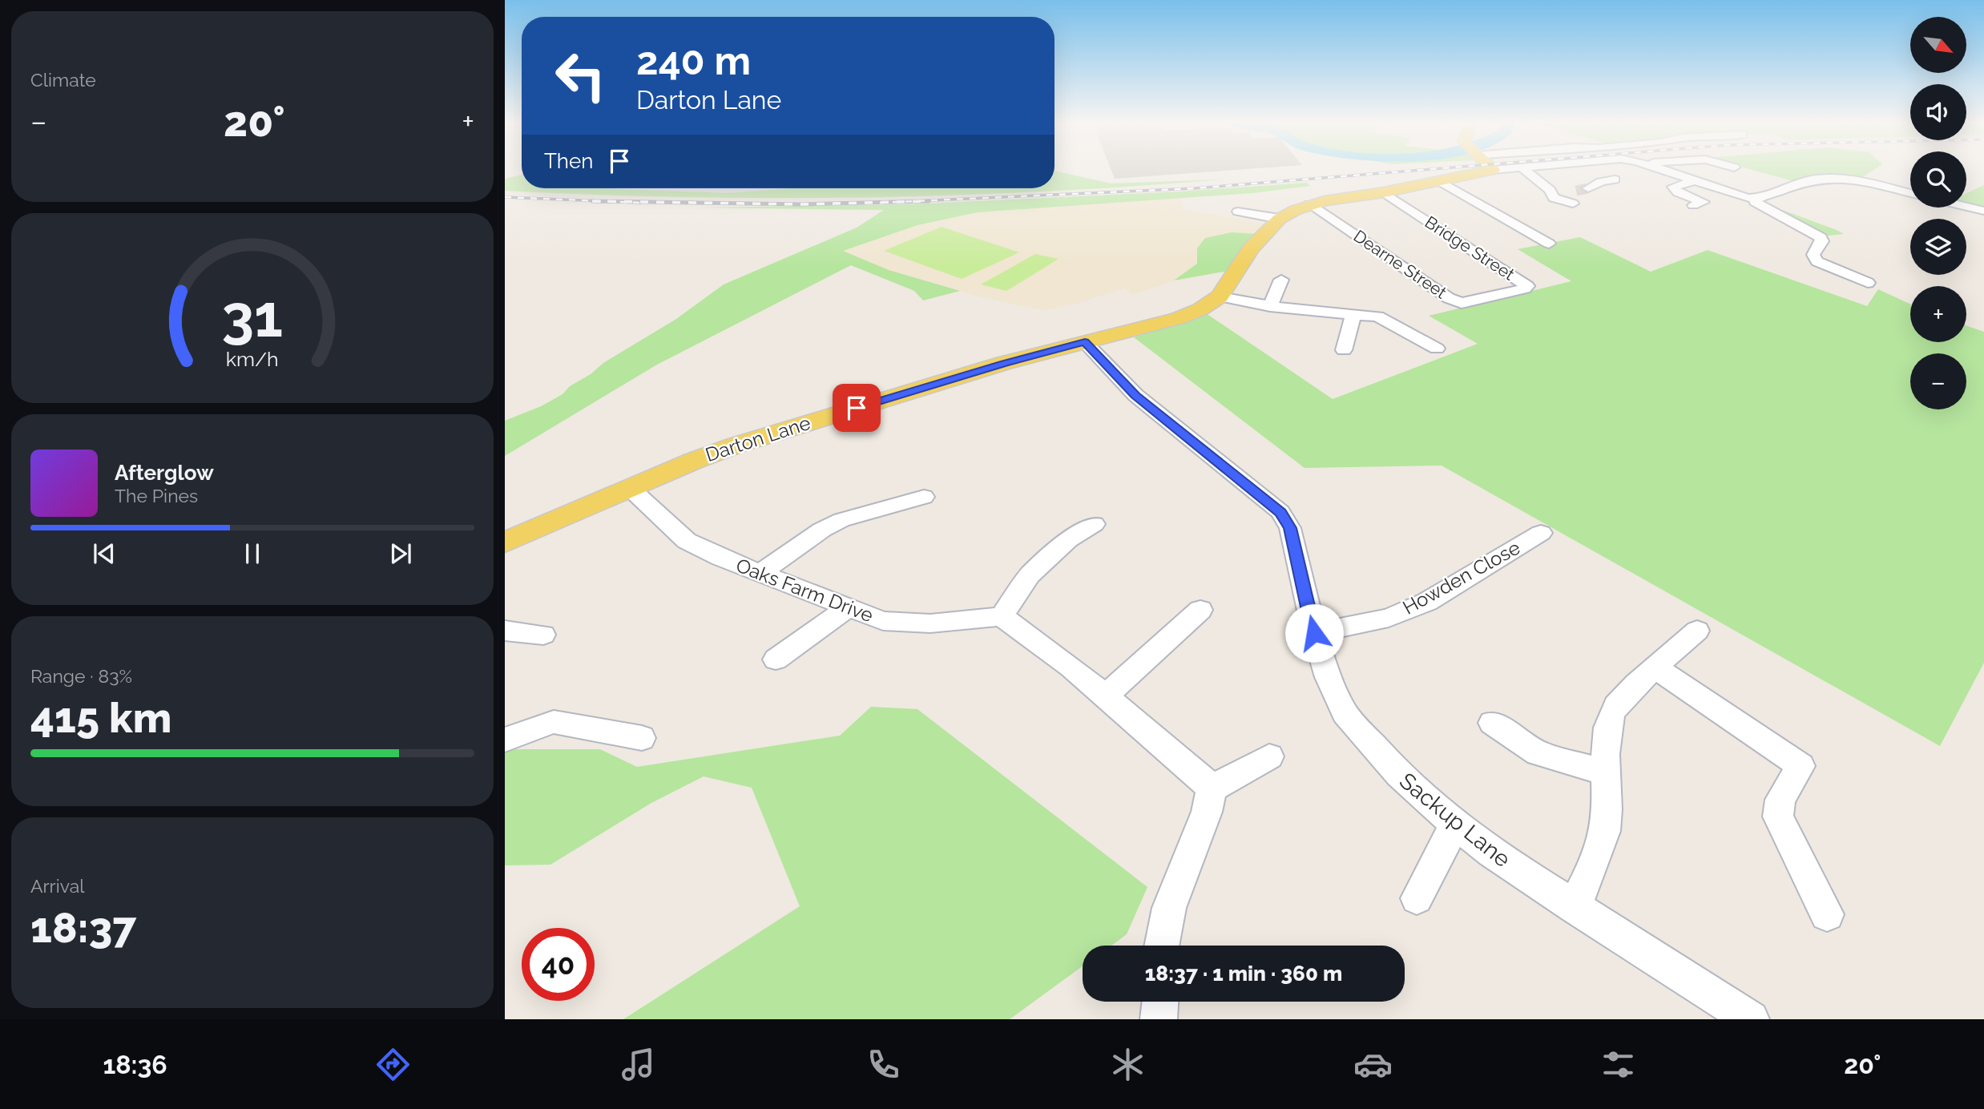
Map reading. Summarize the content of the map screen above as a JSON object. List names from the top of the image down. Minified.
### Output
{"streets":{"main road":["Darton Lane"],"street":["Bridge Street","Dearne Street","Howden Close","Oaks Farm Drive","Sackup Lane"]},"crossings":[["Bridge Street","Dearne Street"],["Darton Lane","Oaks Farm Drive"],["Darton Lane","Sackup Lane"],["Howden Close","Sackup Lane"]],"north":"bottom right","page":{"tile":["Climate",["Range · 83%","415 km"],["Arrival","18:37"]],"map_buttons":["+","−"],"turn":["240 m","Darton Lane"],"heat":["−","20°","+"],"then":"Then","song":["Afterglow","The Pines"],"limit":"40","trip":"18:37 · 1 min · 360 m","tabs":["18:36","20°"],"gauge":["31","km/h"]}}
